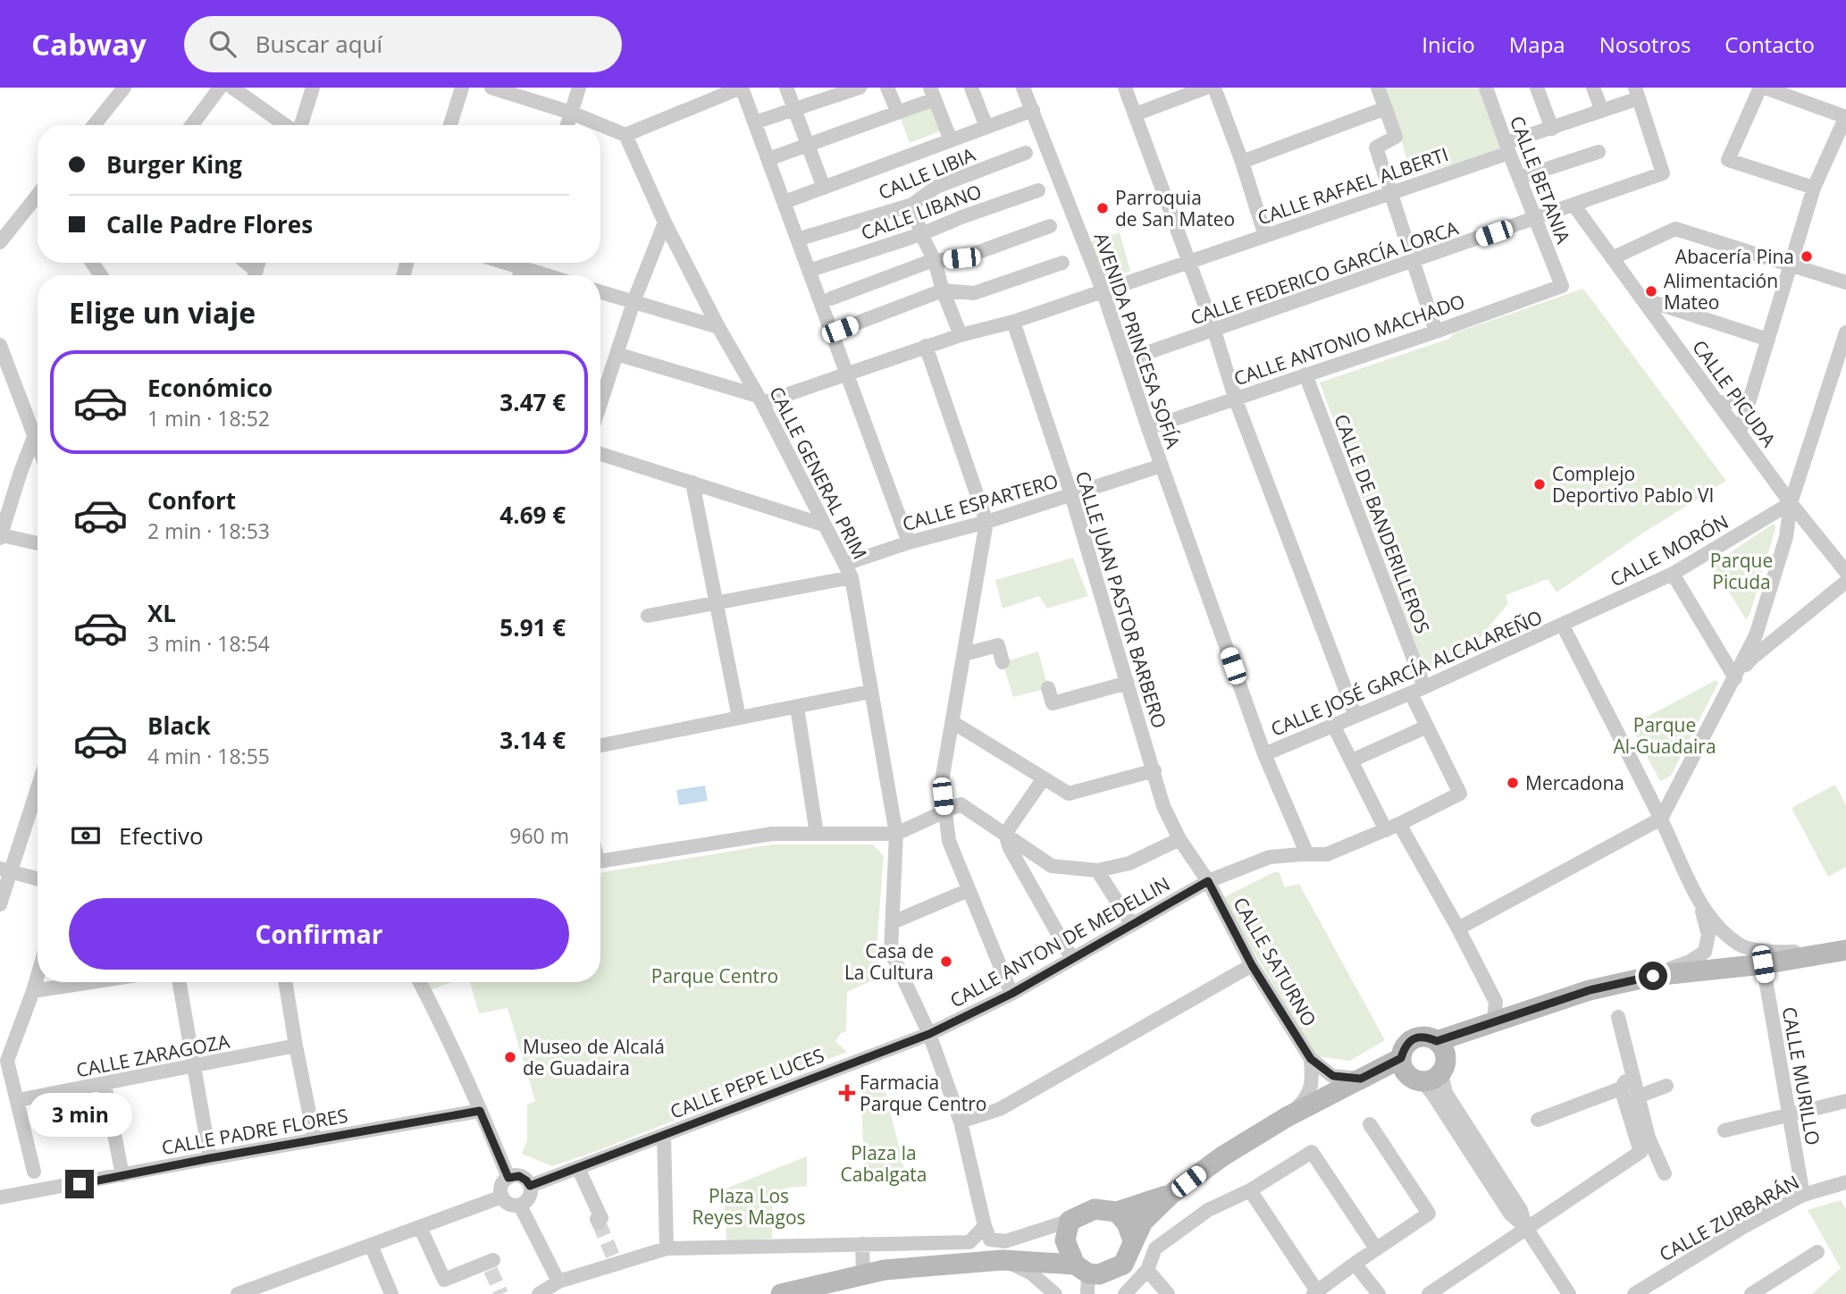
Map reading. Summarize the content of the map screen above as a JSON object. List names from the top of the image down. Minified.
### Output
{"streets":{"street":["CALLE LIBIA","CALLE BETANIA","CALLE RAFAEL ALBERTI","CALLE LIBANO","CALLE FEDERICO GARCÍA LORCA","CALLE ANTONIO MACHADO","AVENIDA PRINCESA SOFÍA","CALLE PICUDA","CALLE GENERAL PRIM","CALLE ESPARTERO","CALLE DE BANDERILLEROS","CALLE MORÓN","CALLE JUAN PASTOR BARBERO","CALLE JOSÉ GARCÍA ALCALAREÑO","CALLE ANTON DE MEDELLIN","CALLE SATURNO","CALLE ZARAGOZA","CALLE MURILLO","CALLE PEPE LUCES","CALLE PADRE FLORES","CALLE ZURBARÁN"]},"crossings":[["CALLE BETANIA","CALLE RAFAEL ALBERTI"],["CALLE BETANIA","CALLE FEDERICO GARCÍA LORCA"],["CALLE BETANIA","CALLE ANTONIO MACHADO"],["CALLE RAFAEL ALBERTI","CALLE FEDERICO GARCÍA LORCA"],["CALLE RAFAEL ALBERTI","AVENIDA PRINCESA SOFÍA"],["CALLE RAFAEL ALBERTI","CALLE GENERAL PRIM"],["CALLE RAFAEL ALBERTI","CALLE JUAN PASTOR BARBERO"],["CALLE FEDERICO GARCÍA LORCA","AVENIDA PRINCESA SOFÍA"],["CALLE FEDERICO GARCÍA LORCA","CALLE PICUDA"],["CALLE ANTONIO MACHADO","AVENIDA PRINCESA SOFÍA"],["CALLE ANTONIO MACHADO","CALLE DE BANDERILLEROS"],["AVENIDA PRINCESA SOFÍA","CALLE ESPARTERO"],["AVENIDA PRINCESA SOFÍA","CALLE JOSÉ GARCÍA ALCALAREÑO"],["AVENIDA PRINCESA SOFÍA","CALLE ANTON DE MEDELLIN"],["CALLE PICUDA","CALLE MORÓN"],["CALLE GENERAL PRIM","CALLE ESPARTERO"],["CALLE GENERAL PRIM","CALLE ANTON DE MEDELLIN"],["CALLE GENERAL PRIM","CALLE PEPE LUCES"],["CALLE ESPARTERO","CALLE JUAN PASTOR BARBERO"],["CALLE DE BANDERILLEROS","CALLE JOSÉ GARCÍA ALCALAREÑO"],["CALLE MORÓN","CALLE JOSÉ GARCÍA ALCALAREÑO"],["CALLE JUAN PASTOR BARBERO","CALLE ANTON DE MEDELLIN"],["CALLE JUAN PASTOR BARBERO","CALLE SATURNO"],["CALLE ANTON DE MEDELLIN","CALLE SATURNO"],["CALLE ANTON DE MEDELLIN","CALLE PEPE LUCES"],["CALLE MURILLO","CALLE ZURBARÁN"]],"parks":["Parque Picuda","Parque Al-Guadaira","Parque Centro","Plaza la Cabalgata","Plaza Los Reyes Magos"],"places":{"other":["Parroquia de San Mateo","Abacería Pina","Alimentación Mateo","Complejo Deportivo Pablo VI","Mercadona","Casa de La Cultura","Museo de Alcalá de Guadaira"],"health":["Farmacia Parque Centro"]},"page":{"header":"Cabway","search":"Buscar aquí","nav":["Inicio","Mapa","Nosotros","Contacto"],"banner":["Burger King","Calle Padre Flores"],"heading":"Elige un viaje","list":[{"name":"Económico","note":"1 min · 18:52","value":"3.47 €"},{"name":"Confort","note":"2 min · 18:53","value":"4.69 €"},{"name":"XL","note":"3 min · 18:54","value":"5.91 €"},{"name":"Black","note":"4 min · 18:55","value":"3.14 €"}],"pay":["Efectivo","960 m"],"buttons":"Confirmar","bubble":"3 min"}}
